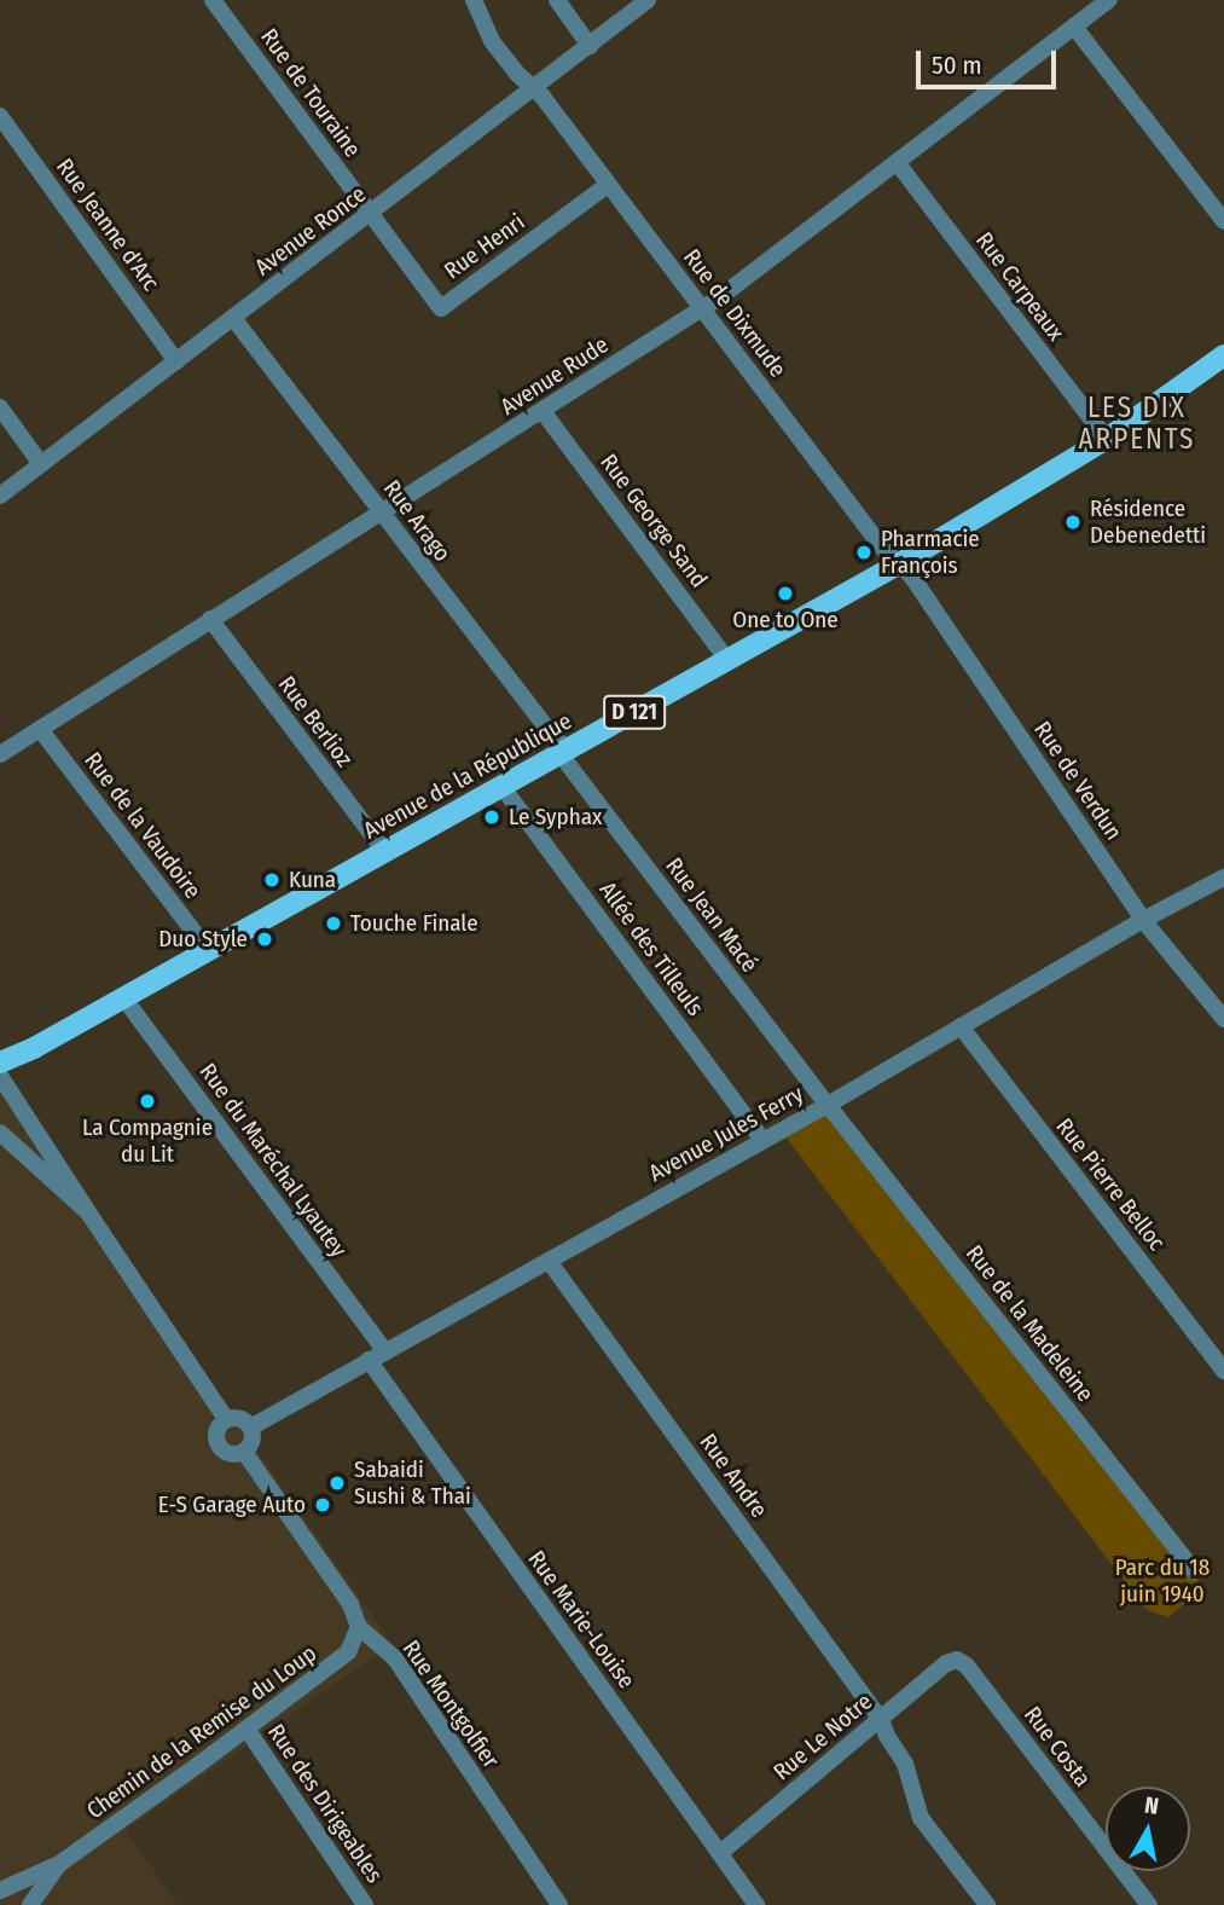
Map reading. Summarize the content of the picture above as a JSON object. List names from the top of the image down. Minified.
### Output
{"streets":{"main road":["D 121","Avenue de la République"],"street":["Rue de Touraine","Rue Jeanne d'Arc","Avenue Ronce","Rue Henri","Rue Carpeaux","Rue de Dixmude","Avenue Rude","Rue Arago","Rue George Sand","Rue Berlioz","Rue de Verdun","Rue de la Vaudoire","Rue Jean Macé","Allée des Tilleuls","Avenue Jules Ferry","Rue du Maréchal Lyautey","Rue Pierre Belloc","Rue de la Madeleine","Rue Andre","Rue Marie-Louise","Rue Montgolfier","Chemin de la Remise du Loup","Rue Le Notre","Rue Costa","Rue des Dirigeables"]},"crossings":[["Rue de Touraine","Avenue Ronce"],["Rue de Touraine","Rue Henri"],["Rue Jeanne d'Arc","Avenue Ronce"],["Avenue Ronce","Rue Henri"],["Avenue Ronce","Rue de Dixmude"],["Avenue Ronce","Rue Arago"],["Rue Henri","Rue de Dixmude"],["Rue Carpeaux","Avenue Rude"],["Rue Carpeaux","Avenue de la République"],["Rue de Dixmude","Avenue Rude"],["Rue de Dixmude","Avenue de la République"],["Rue de Dixmude","Rue de Verdun"],["Avenue Rude","Rue Arago"],["Avenue Rude","Rue George Sand"],["Avenue Rude","Rue Berlioz"],["Avenue Rude","Rue de la Vaudoire"],["Rue Arago","Avenue de la République"],["Rue Arago","Rue Jean Macé"],["Rue George Sand","Avenue de la République"],["Rue Berlioz","Avenue de la République"],["Avenue de la République","Rue de Verdun"],["Avenue de la République","Rue de la Vaudoire"],["Avenue de la République","Rue Jean Macé"],["Avenue de la République","Allée des Tilleuls"],["Avenue de la République","Rue du Maréchal Lyautey"],["Avenue de la République","Rue Montgolfier"],["Rue de Verdun","Avenue Jules Ferry"],["Rue Jean Macé","Avenue Jules Ferry"],["Rue Jean Macé","Rue de la Madeleine"],["Allée des Tilleuls","Avenue Jules Ferry"],["Avenue Jules Ferry","Rue du Maréchal Lyautey"],["Avenue Jules Ferry","Rue Pierre Belloc"],["Avenue Jules Ferry","Rue de la Madeleine"],["Avenue Jules Ferry","Rue Andre"],["Avenue Jules Ferry","Rue Marie-Louise"],["Avenue Jules Ferry","Rue Montgolfier"],["Rue du Maréchal Lyautey","Rue Marie-Louise"],["Rue Andre","Rue Le Notre"],["Rue Marie-Louise","Rue Le Notre"],["Rue Montgolfier","Chemin de la Remise du Loup"],["Chemin de la Remise du Loup","Rue des Dirigeables"],["Rue Le Notre","Rue Costa"]],"districts":["LES DIX ARPENTS"],"parks":["Parc du 18 juin 1940"],"places":["Résidence Debenedetti","Pharmacie François","One to One","Le Syphax","Kuna","Touche Finale","Duo Style","La Compagnie du Lit","Sabaidi Sushi & Thai","E-S Garage Auto"],"scale_bar":"50 m","north":"top"}
